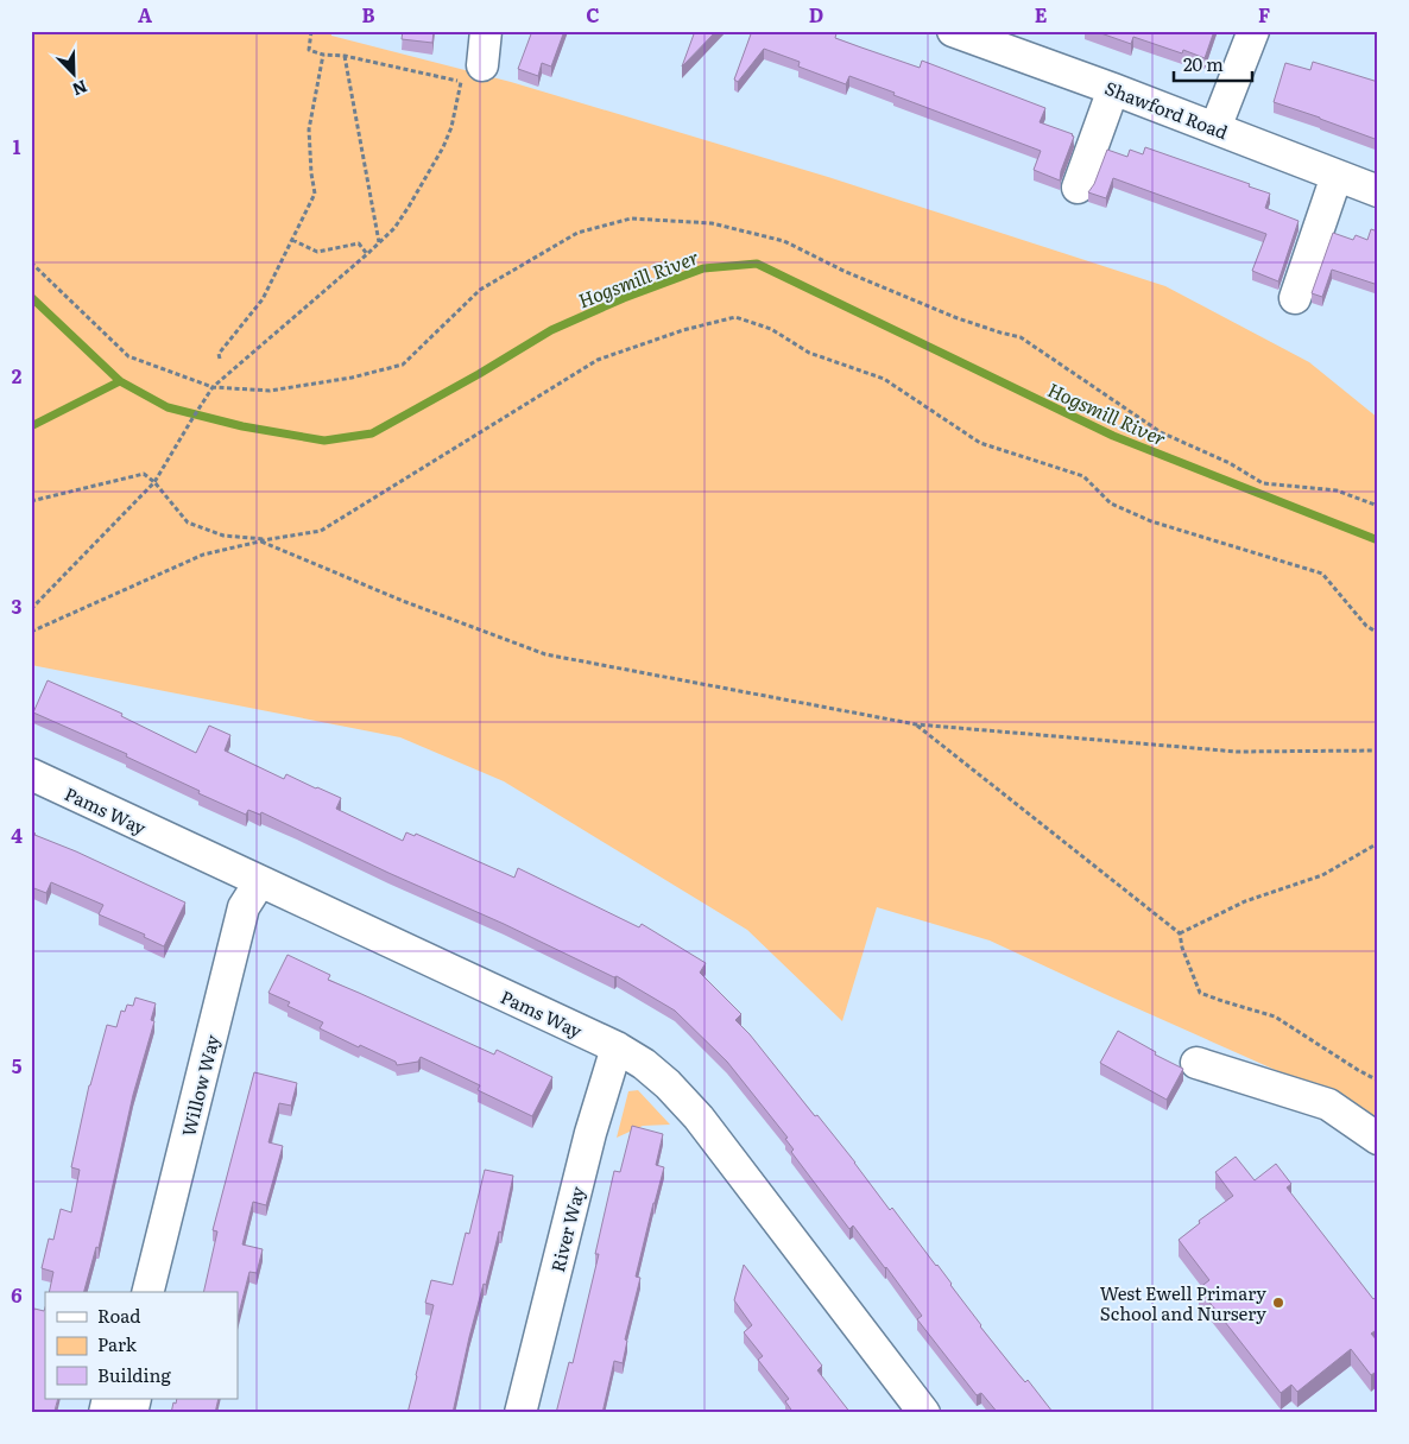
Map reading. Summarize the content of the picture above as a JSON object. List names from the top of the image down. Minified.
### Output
{"streets":{"street":["Shawford Road","Pams Way","Willow Way","River Way"]},"crossings":[["Pams Way","Willow Way"],["Pams Way","River Way"]],"water":["Hogsmill River"],"places":["West Ewell Primary School and Nursery"],"legend":["Road","Park","Building"],"scale_bar":"20 m","north":"bottom right","grid":{"columns":["A","B","C","D","E","F"],"rows":["1","2","3","4","5","6"]}}
